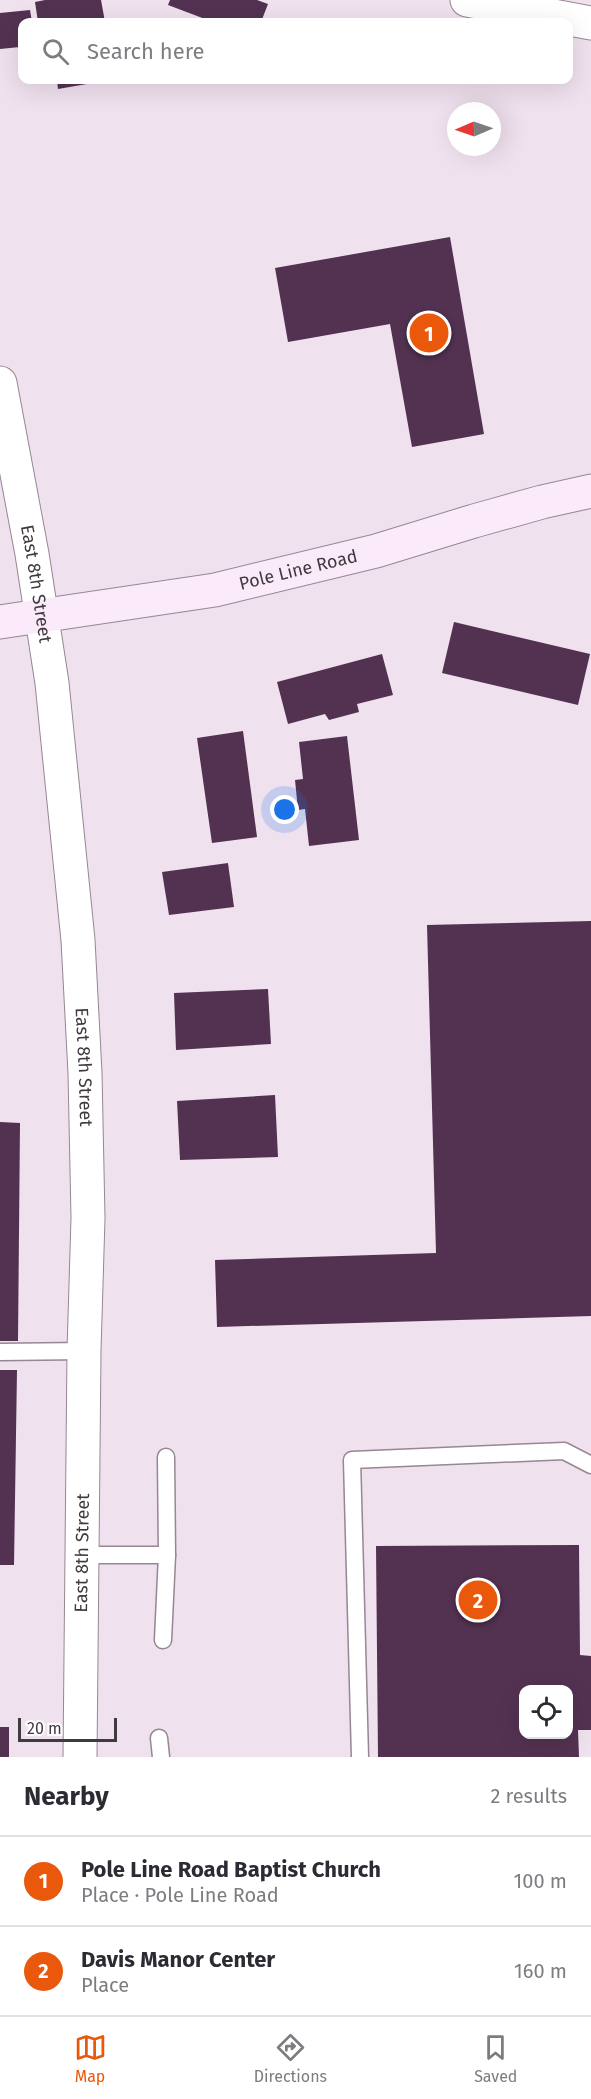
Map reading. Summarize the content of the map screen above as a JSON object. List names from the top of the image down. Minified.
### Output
{"streets":{"main road":["Pole Line Road"],"street":["East 8th Street"]},"crossings":[["Pole Line Road","East 8th Street"]],"scale_bar":"20 m","north":"left","page":{"search":"Search here","pins":["1","2"],"scale":"20 m","heading":["Nearby","2 results"],"list":[{"mark":"1","name":"Pole Line Road Baptist Church","note":"Place · Pole Line Road","value":"100 m"},{"mark":"2","name":"Davis Manor Center","note":"Place","value":"160 m"}],"nav":["Map","Directions","Saved"]}}
